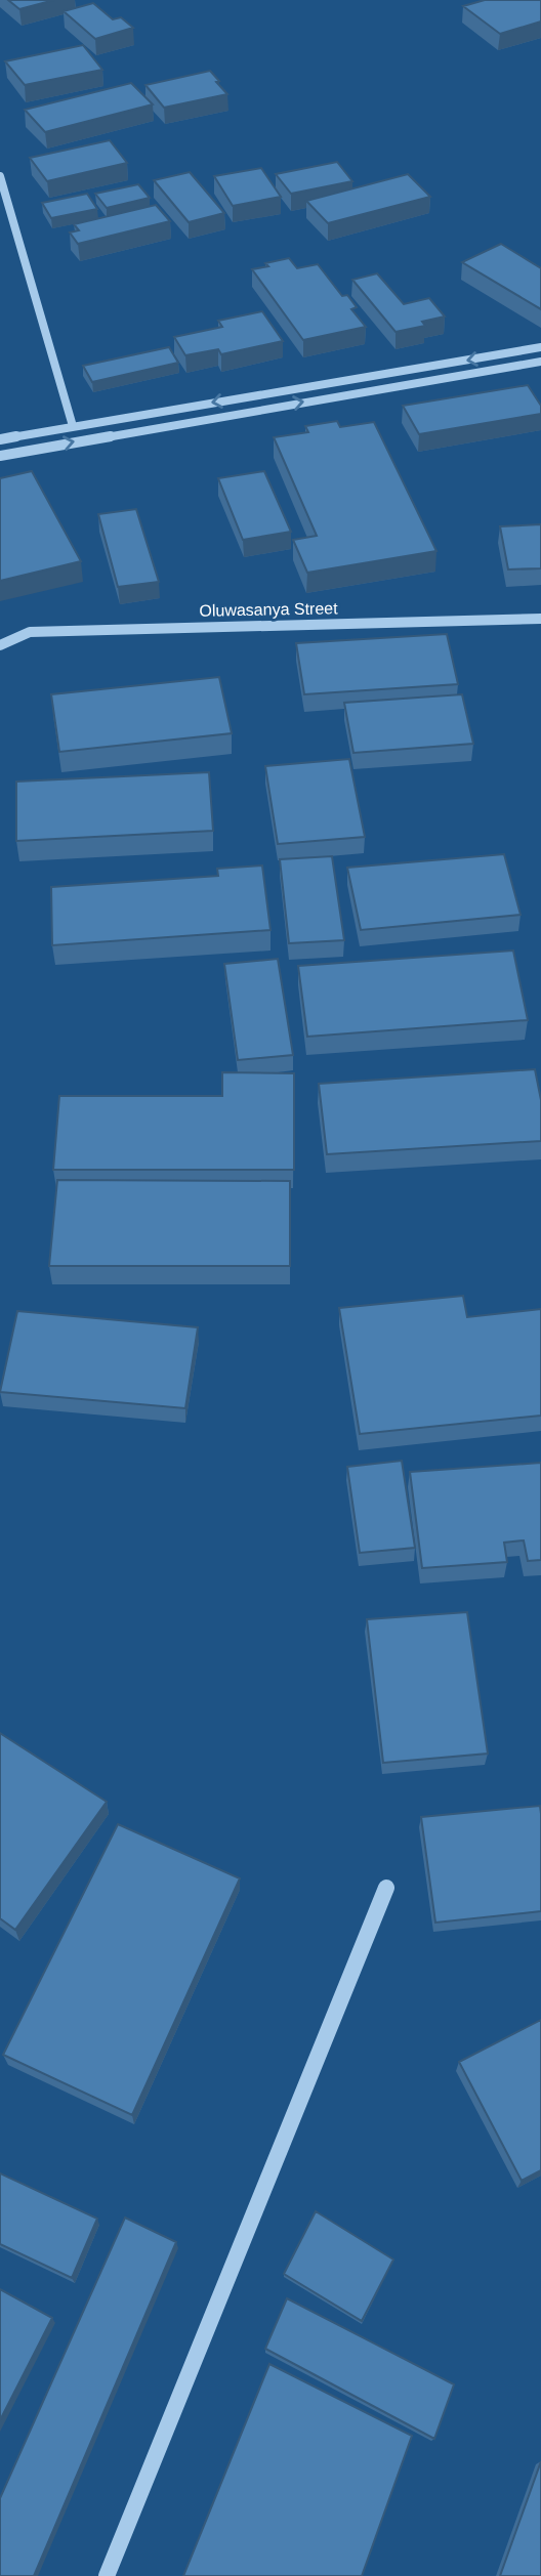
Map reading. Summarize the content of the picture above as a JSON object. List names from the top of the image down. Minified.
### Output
{"streets":{"street":["Oluwasanya Street"]}}
